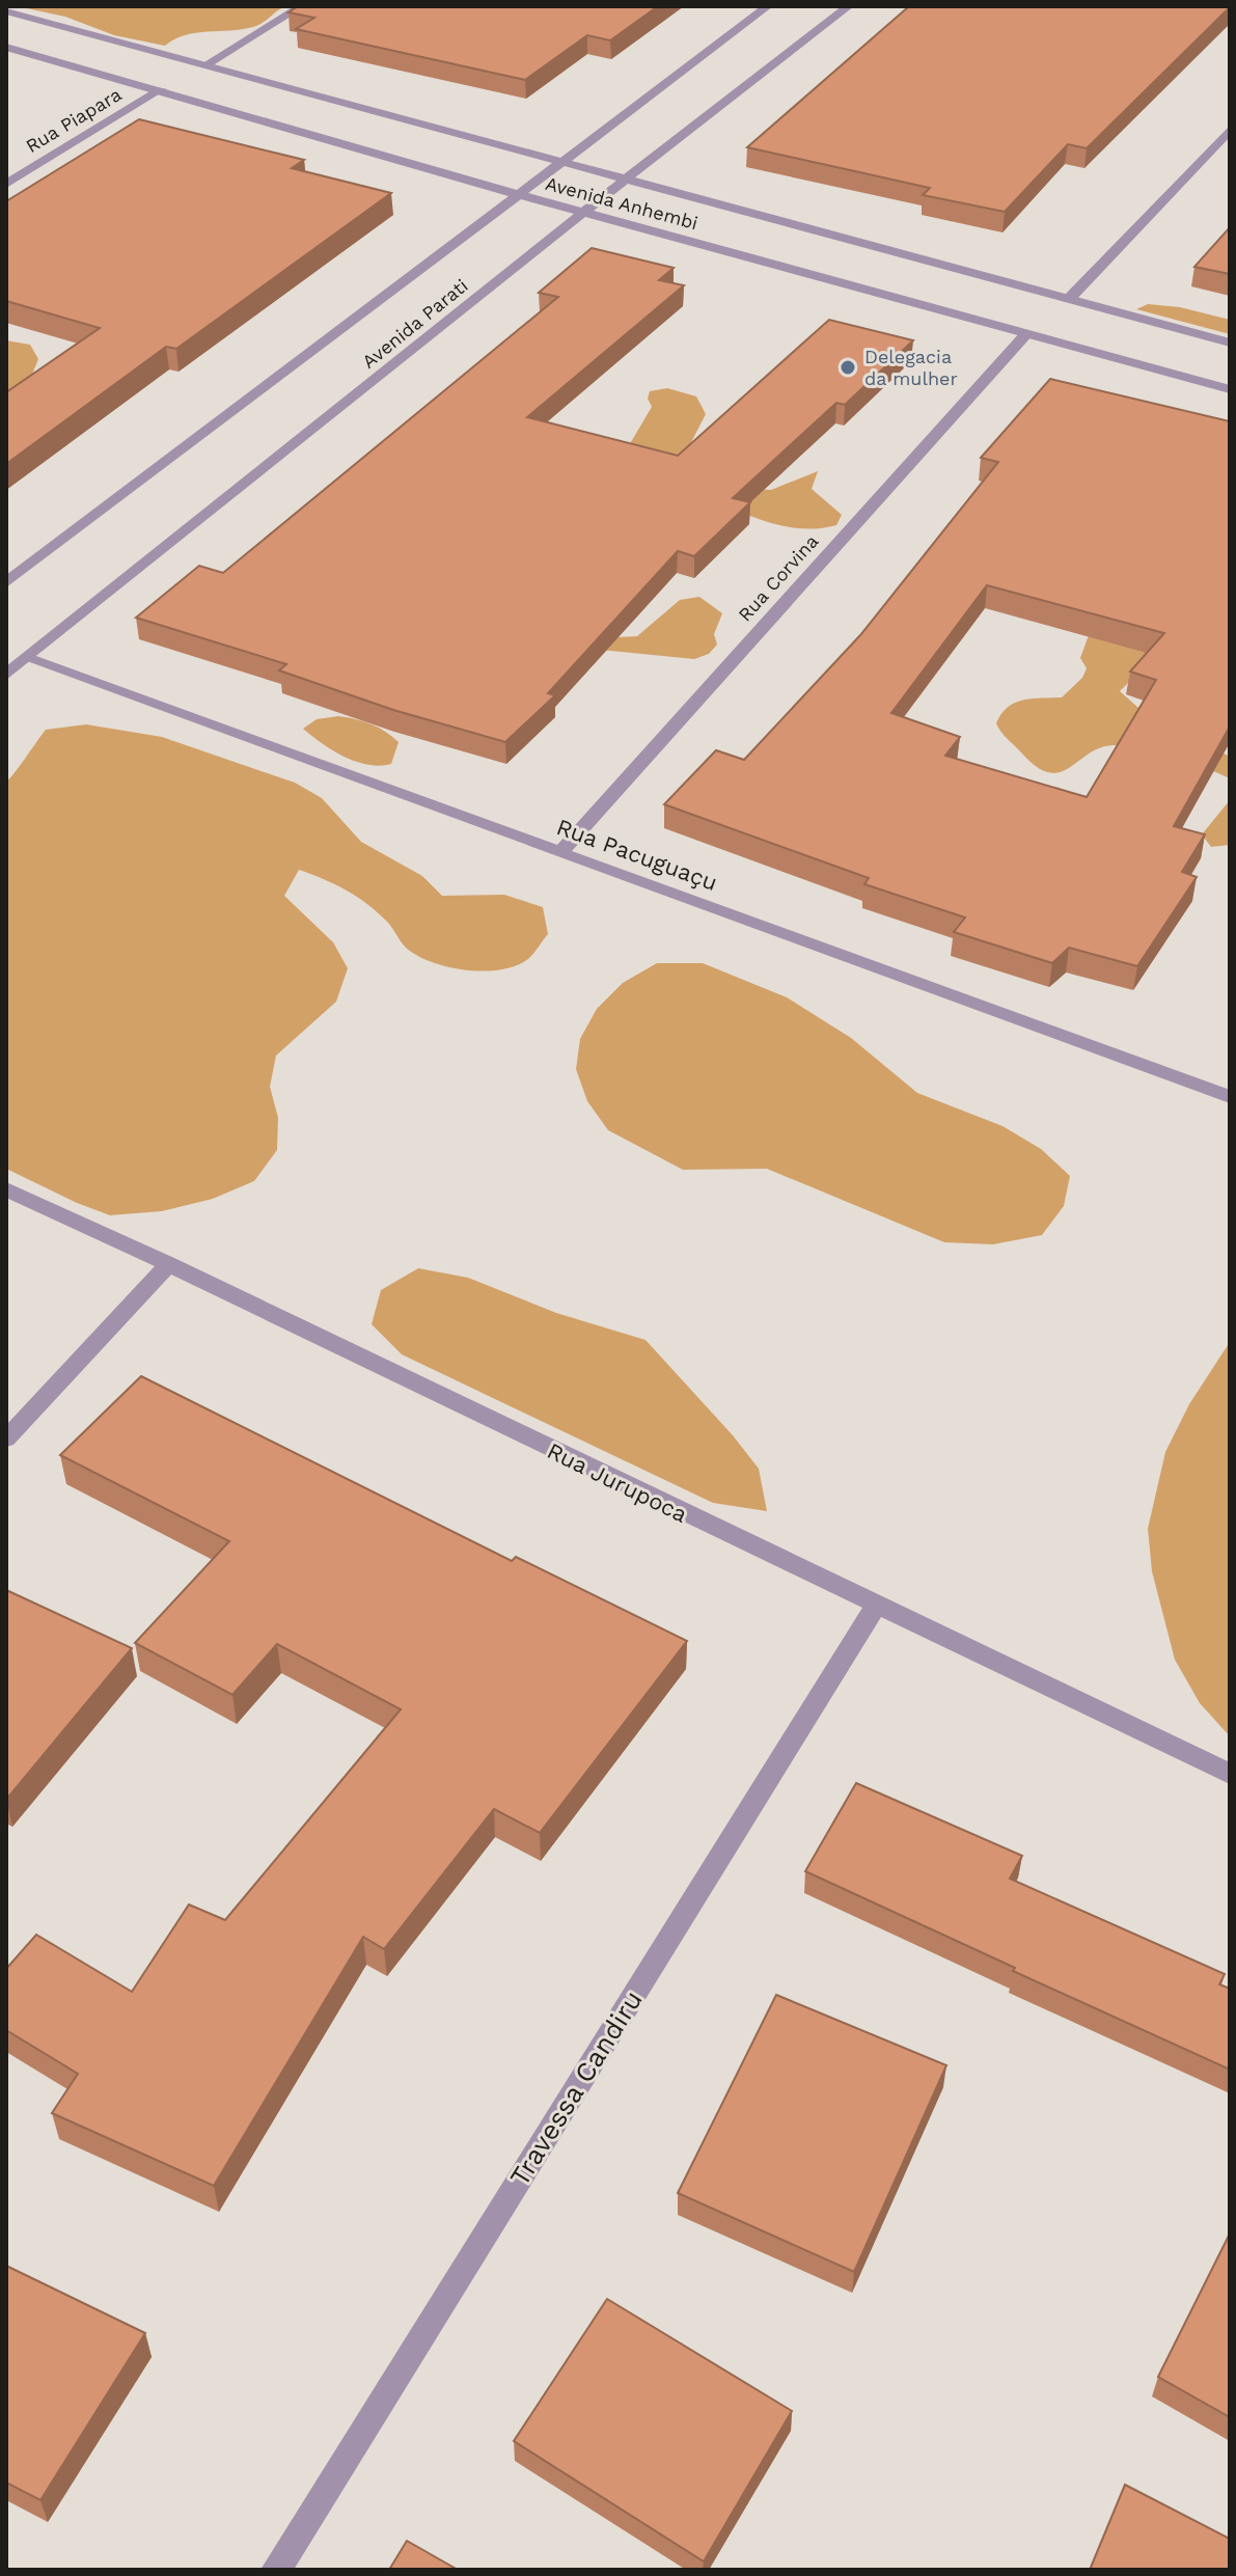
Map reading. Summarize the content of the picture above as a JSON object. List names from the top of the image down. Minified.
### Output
{"streets":{"street":["Rua Piapara","Avenida Anhembi","Avenida Parati","Rua Corvina","Rua Pacuguaçu","Rua Jurupoca","Travessa Candiru"]},"crossings":[["Rua Piapara","Avenida Anhembi"],["Avenida Anhembi","Avenida Parati"],["Avenida Anhembi","Rua Corvina"],["Avenida Parati","Rua Pacuguaçu"],["Rua Corvina","Rua Pacuguaçu"],["Rua Jurupoca","Travessa Candiru"]],"places":["Delegacia da mulher"]}
